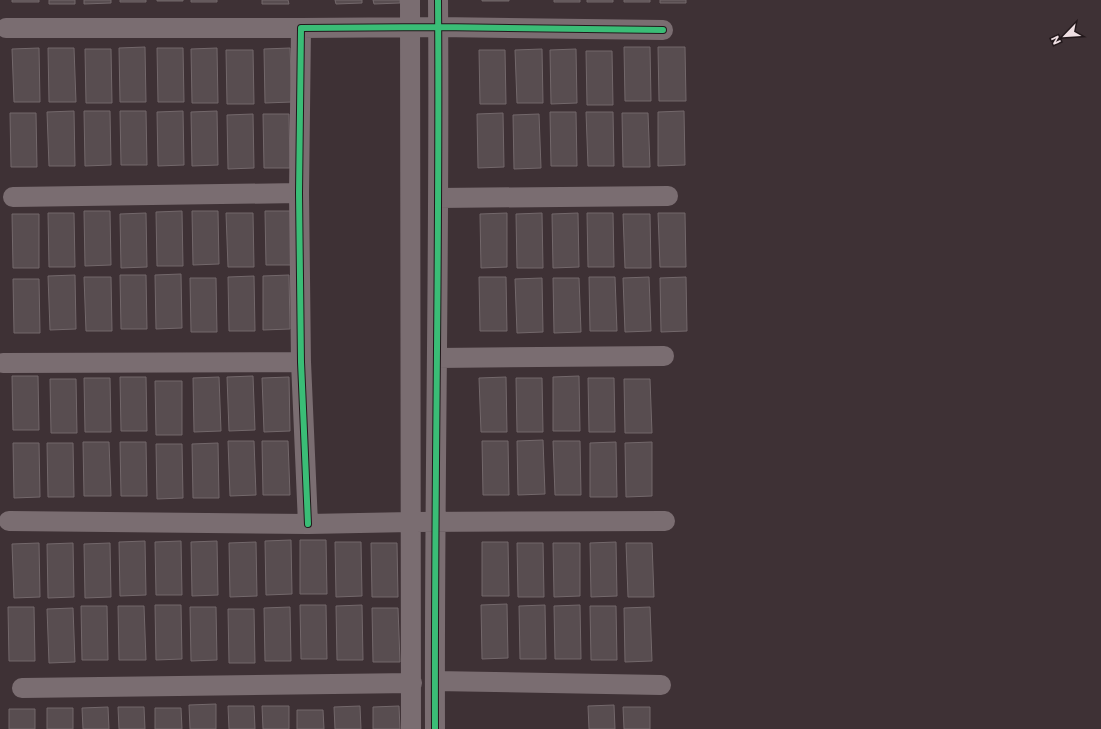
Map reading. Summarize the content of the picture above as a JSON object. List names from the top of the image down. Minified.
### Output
{"north":"bottom left"}
